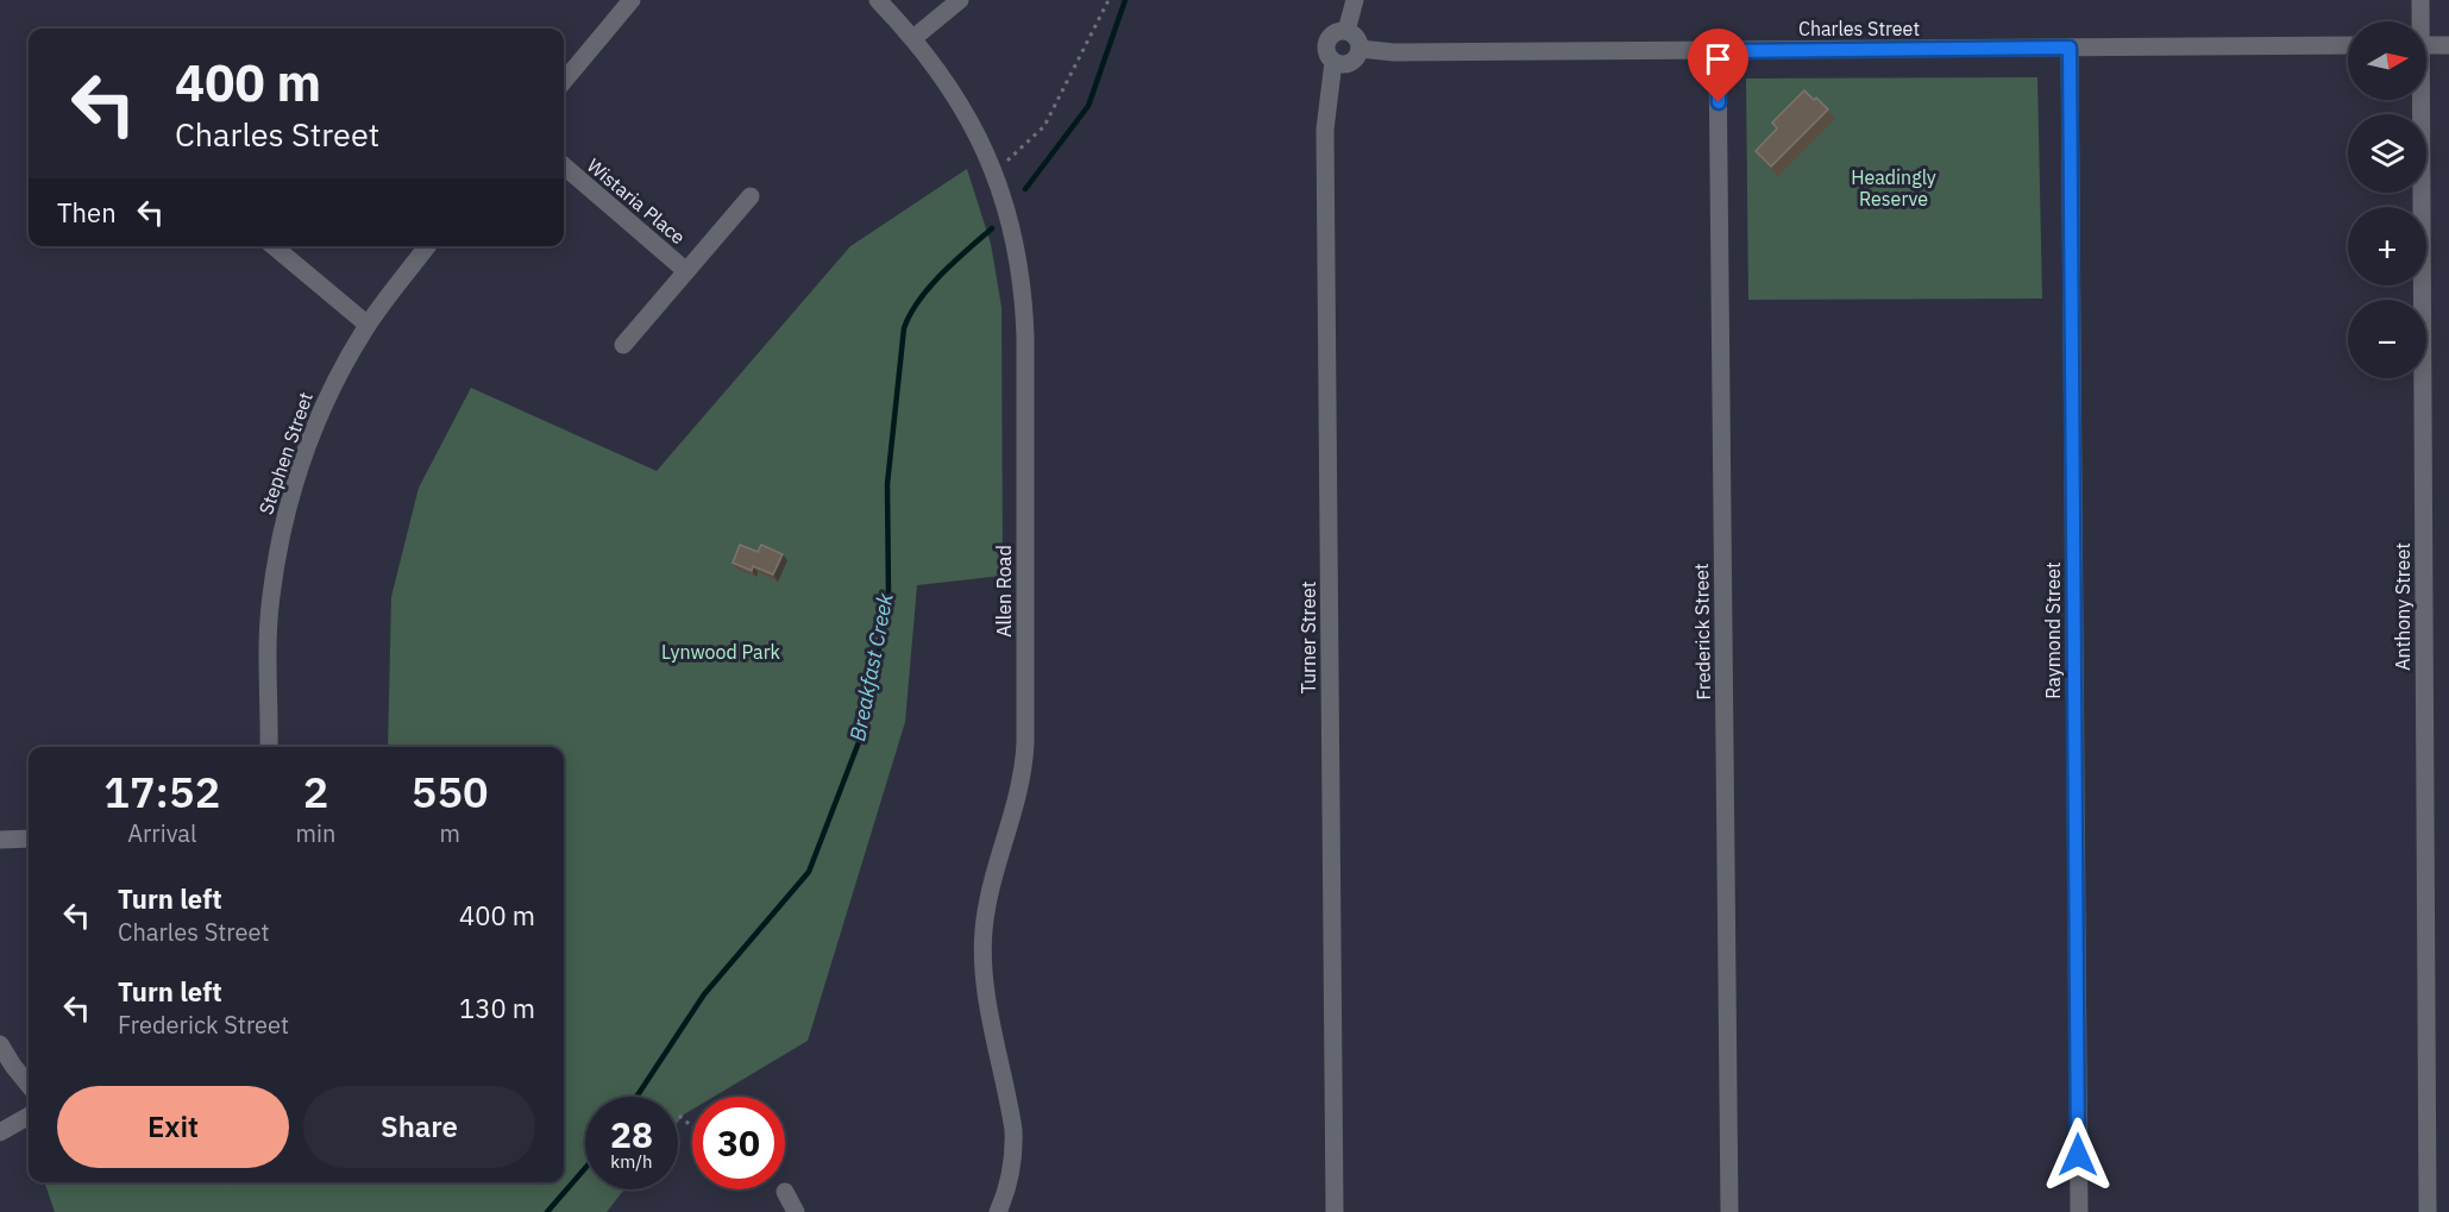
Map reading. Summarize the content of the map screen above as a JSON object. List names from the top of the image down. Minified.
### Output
{"streets":{"street":["Charles Street","Wistaria Place","Stephen Street","Allen Road","Anthony Street","Raymond Street","Frederick Street","Turner Street"]},"crossings":[["Charles Street","Raymond Street"],["Charles Street","Frederick Street"],["Charles Street","Turner Street"]],"water":["Breakfast Creek"],"parks":["Headingly Reserve","Lynwood Park"],"north":"right","page":{"map_buttons":["+","−"],"turn":["400 m","Charles Street"],"then":"Then","eta":["17:52","Arrival","2","min","550","m"],"list":[{"name":"Turn left","note":"Charles Street","value":"400 m"},{"name":"Turn left","note":"Frederick Street","value":"130 m"}],"buttons":["Exit","Share"],"speed":"28 km/h","limit":"30"}}
